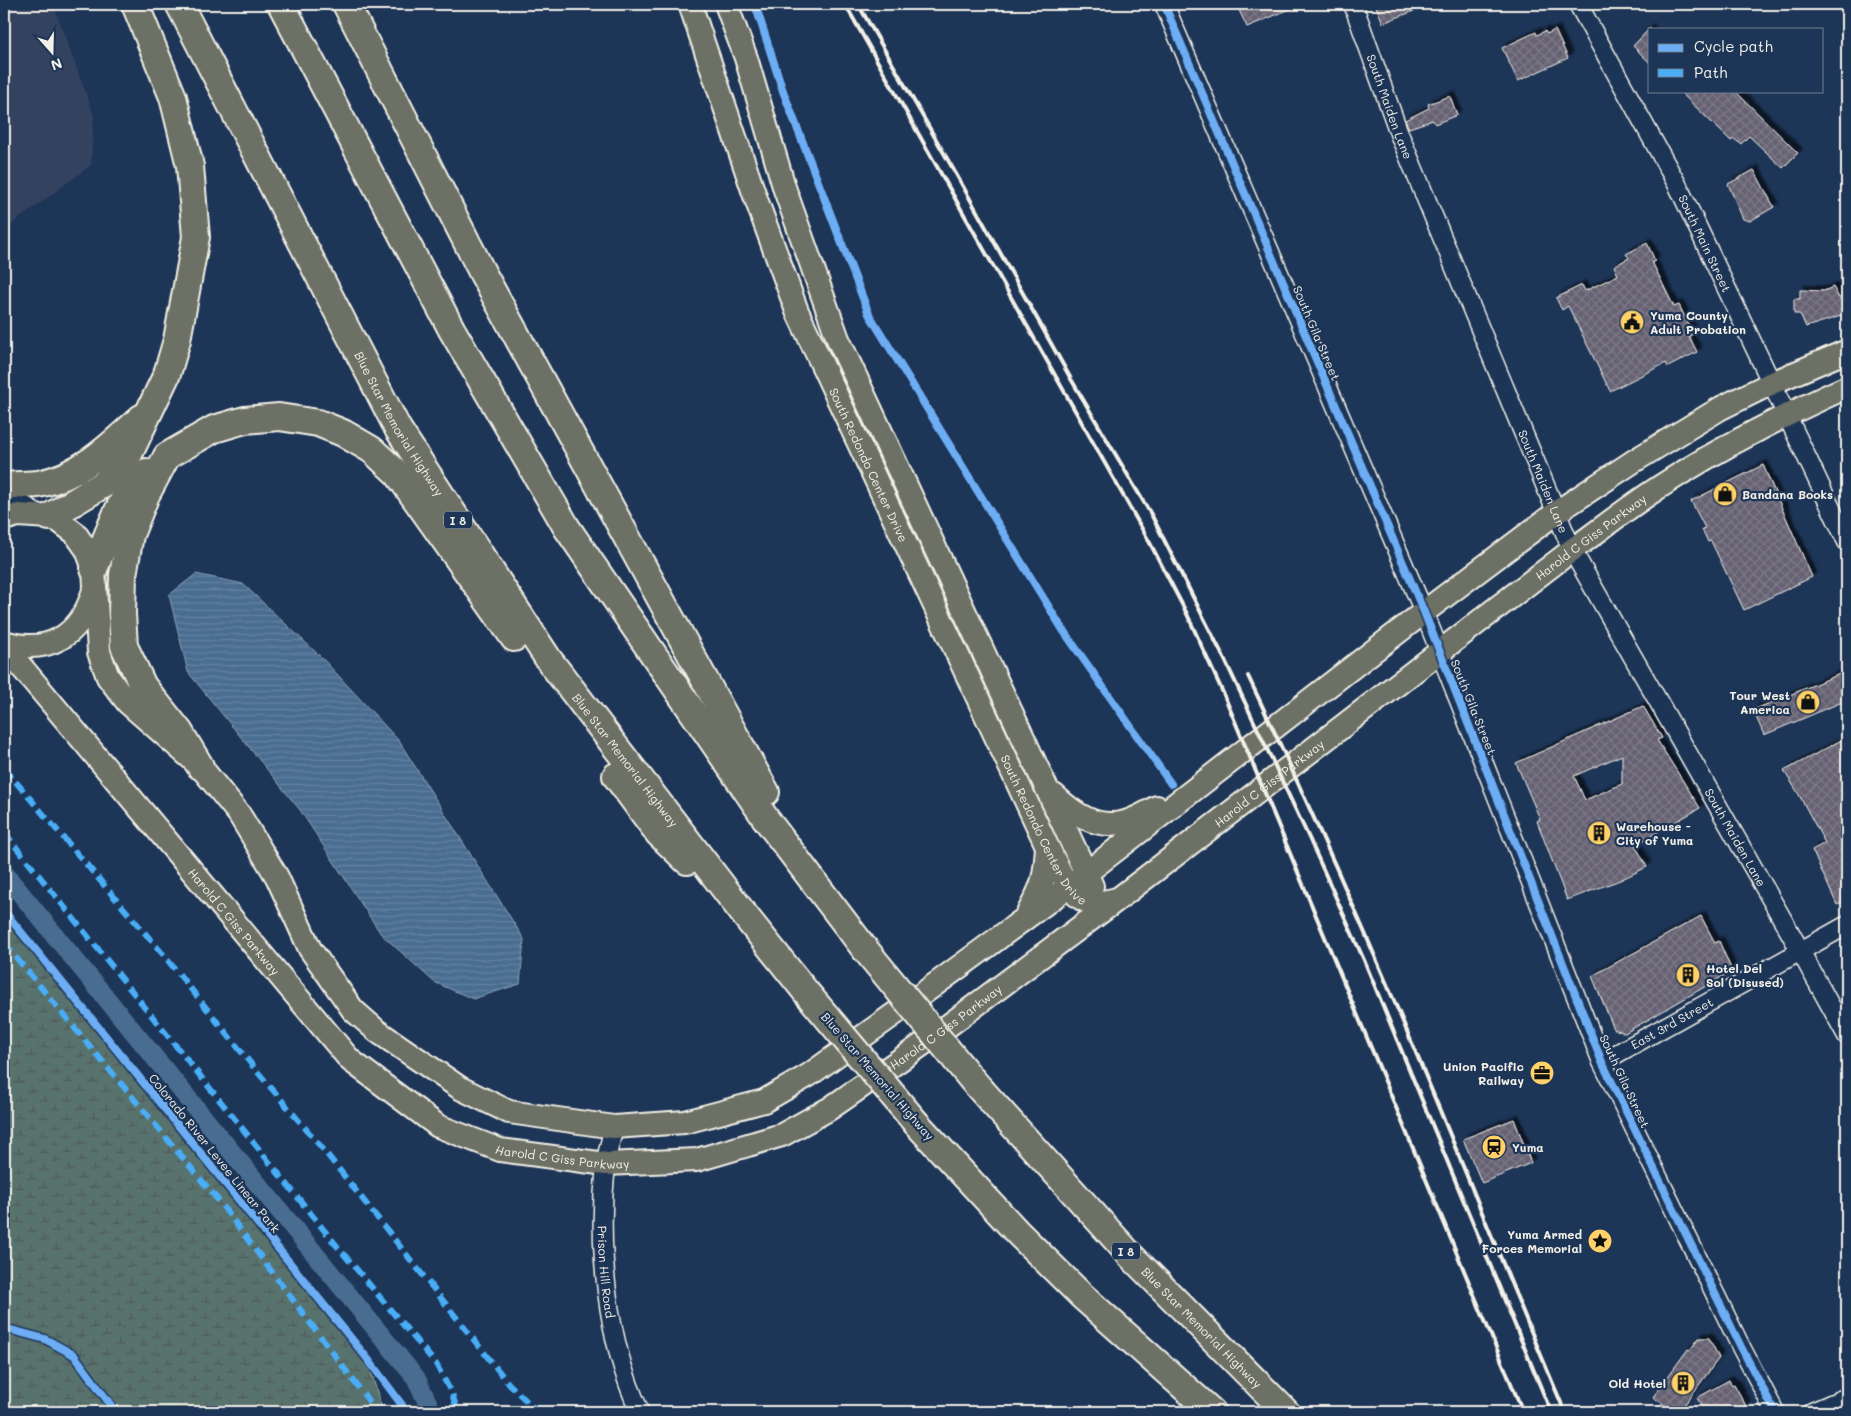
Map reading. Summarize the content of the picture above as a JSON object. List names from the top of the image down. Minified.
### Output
{"streets":{"highway":["Blue Star Memorial Highway","I 8"],"main road":["South Redondo Center Drive","Harold C Giss Parkway"],"street":["South Maiden Lane","South Main Street","South Gila Street","East 3rd Street","Prison Hill Road"],"cycle path":["Colorado River Levee Linear Park"]},"crossings":[["South Maiden Lane","Harold C Giss Parkway"],["South Maiden Lane","East 3rd Street"],["South Main Street","Harold C Giss Parkway"],["South Gila Street","Harold C Giss Parkway"],["South Gila Street","East 3rd Street"],["South Redondo Center Drive","Harold C Giss Parkway"],["Harold C Giss Parkway","Prison Hill Road"]],"places":{"public building":["Yuma County Adult Probation"],"shop":["Bandana Books","Tour West America"],"building":["Warehouse - City of Yuma","Hotel Del Sol (Disused)","Old Hotel"],"office":["Union Pacific Railway"],"station":["Yuma"],"place":["Yuma Armed Forces Memorial"]},"legend":["Cycle path","Path"],"north":"bottom"}
